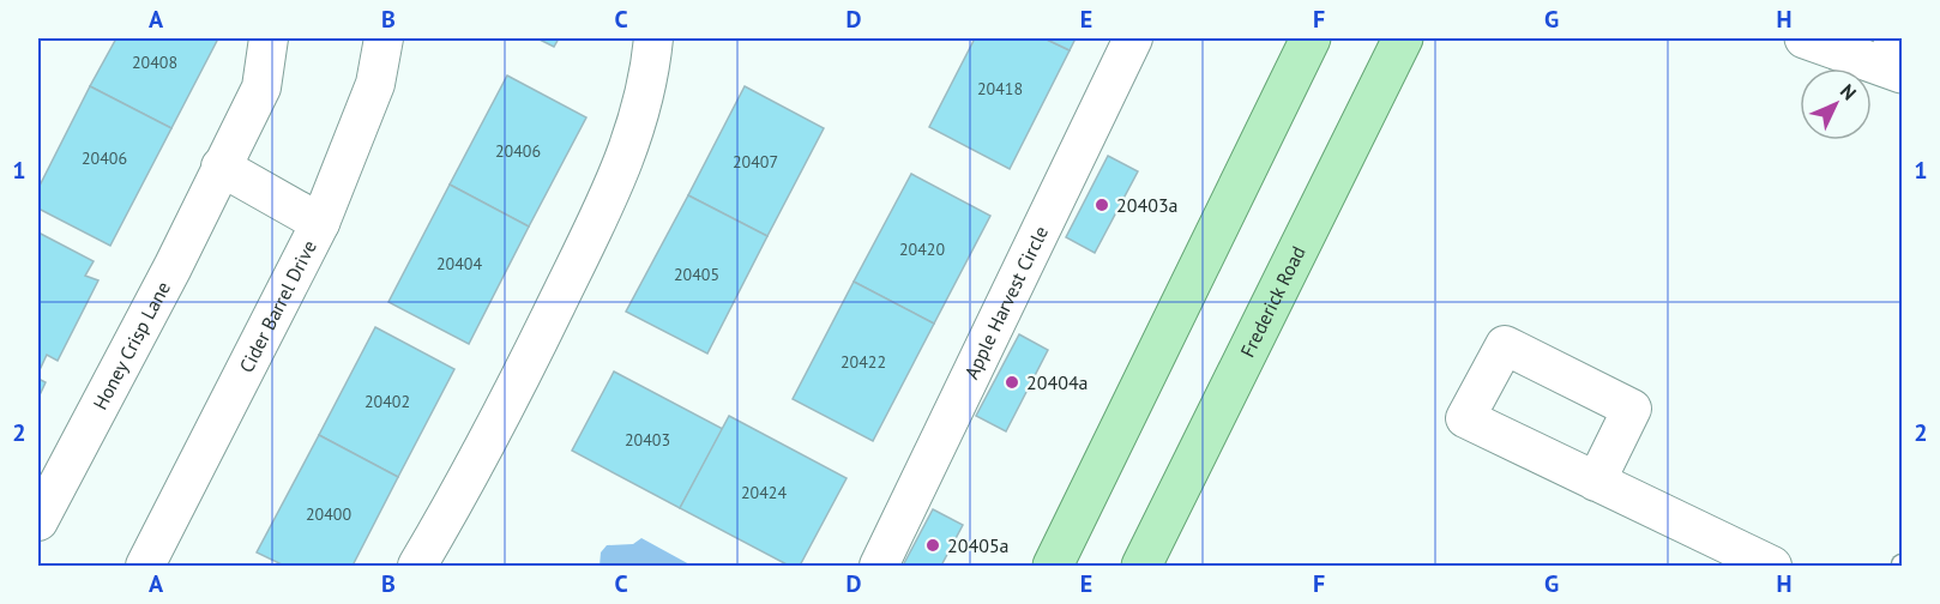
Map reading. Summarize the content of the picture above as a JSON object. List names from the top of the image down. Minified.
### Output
{"streets":{"main road":["Frederick Road"],"street":["Apple Harvest Circle","Cider Barrel Drive","Honey Crisp Lane"]},"places":["20403a","20404a","20405a"],"house_numbers":["20408","20418","20406","20406","20407","20420","20404","20405","20422","20402","20403","20424","20400"],"north":"top right","grid":{"columns":["A","B","C","D","E","F","G","H"],"rows":["1","2"]}}
